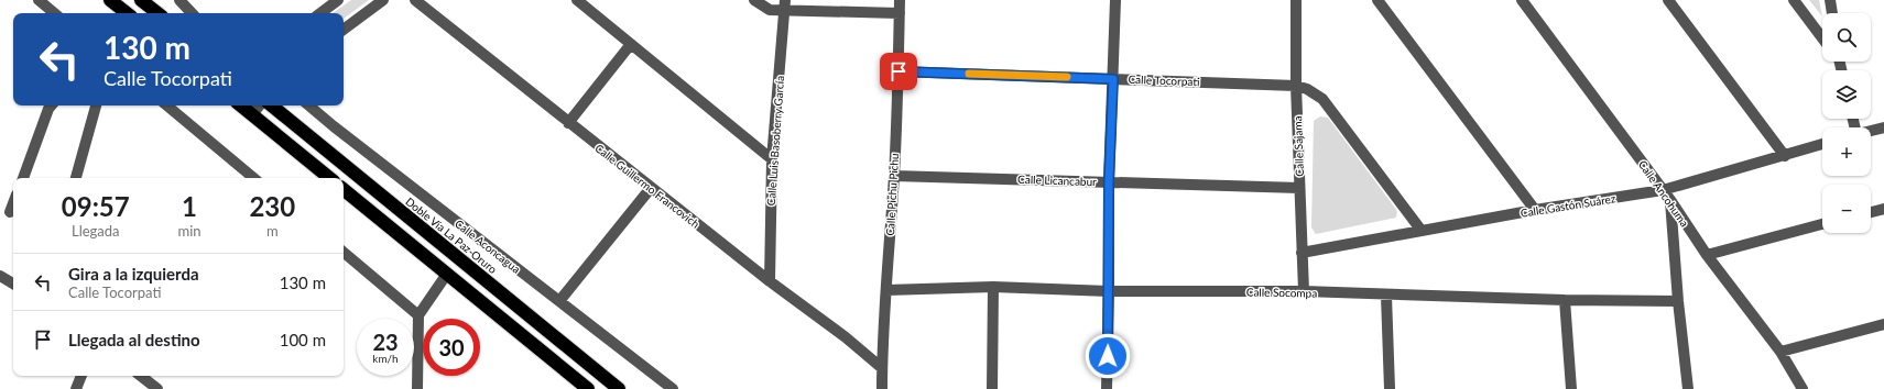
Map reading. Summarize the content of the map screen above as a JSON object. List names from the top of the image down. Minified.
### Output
{"streets":{"highway":["Doble Vía La Paz-Oruro"],"street":["Calle Tocorpati","Calle Luis Basoberry García","Calle Sajama","Calle Licancabur","Calle Guillermo Francovich","Calle Ancohuma","Calle Pichu Pichu","Calle Gastón Suárez","Calle Aconcagua","Calle Socompa"]},"crossings":[["Calle Tocorpati","Calle Sajama"],["Calle Tocorpati","Calle Pichu Pichu"],["Calle Luis Basoberry García","Calle Guillermo Francovich"],["Calle Sajama","Calle Licancabur"],["Calle Sajama","Calle Gastón Suárez"],["Calle Sajama","Calle Socompa"],["Calle Licancabur","Calle Pichu Pichu"],["Calle Guillermo Francovich","Calle Pichu Pichu"],["Calle Ancohuma","Calle Gastón Suárez"],["Calle Pichu Pichu","Calle Socompa"]],"page":{"map_buttons":["+","−"],"turn":["130 m","Calle Tocorpati"],"eta":["09:57","Llegada","1","min","230","m"],"list":[{"name":"Gira a la izquierda","note":"Calle Tocorpati","value":"130 m"},{"name":"Llegada al destino","value":"100 m"}],"speed":"23 km/h","limit":"30"}}
